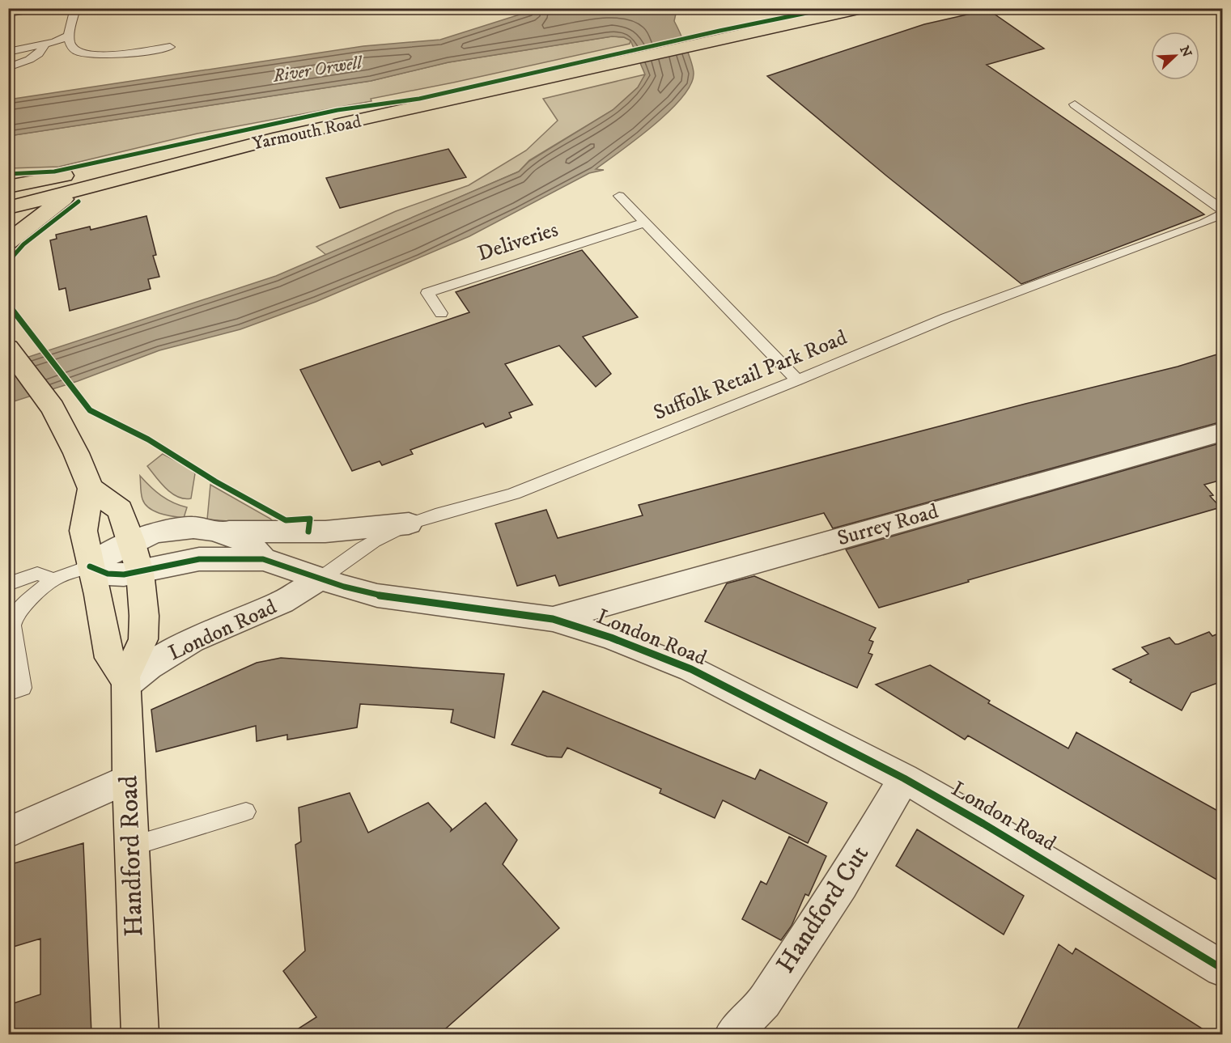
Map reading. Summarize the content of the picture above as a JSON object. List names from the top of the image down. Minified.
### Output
{"streets":{"main road":["Yarmouth Road","Handford Road"],"street":["Surrey Road","London Road","Handford Cut"],"lane":["Deliveries","Suffolk Retail Park Road"]},"crossings":[["Suffolk Retail Park Road","London Road"],["Surrey Road","London Road"],["London Road","Handford Road"],["London Road","Handford Cut"]],"water":["River Orwell"],"north":"top right"}
